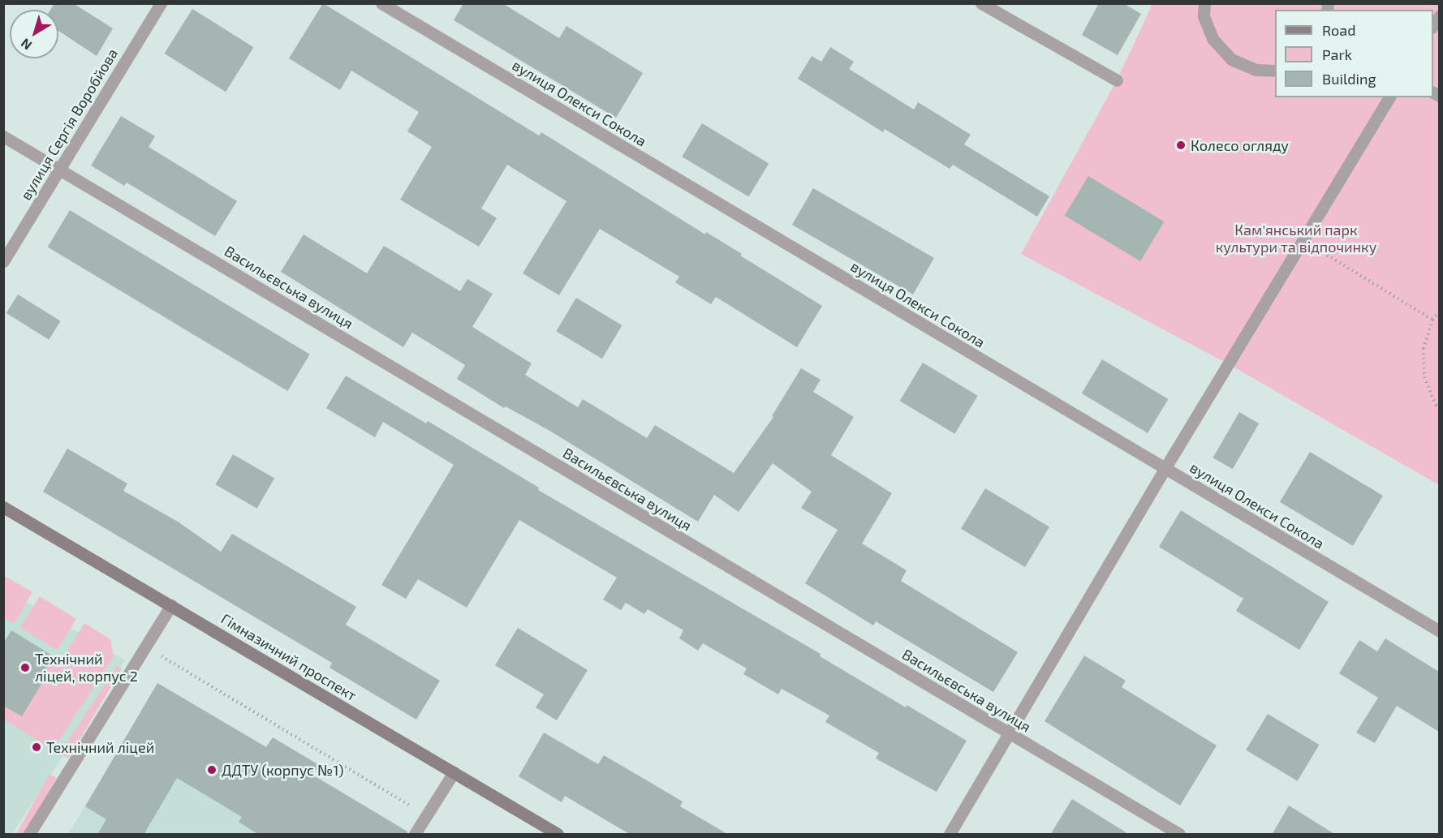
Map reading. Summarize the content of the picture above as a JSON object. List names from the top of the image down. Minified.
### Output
{"streets":{"main road":["Гімназичний проспект"],"street":["вулиця Олекси Сокола","вулиця Сергія Воробйова","Васильєвська вулиця"]},"crossings":[["вулиця Сергія Воробйова","Васильєвська вулиця"]],"parks":["Кам'янський парк культури та відпочинку"],"places":["Колесо огляду","Технічний ліцей, корпус 2","Технічний ліцей","ДДТУ (корпус №1)"],"legend":["Road","Park","Building"],"north":"bottom left"}
